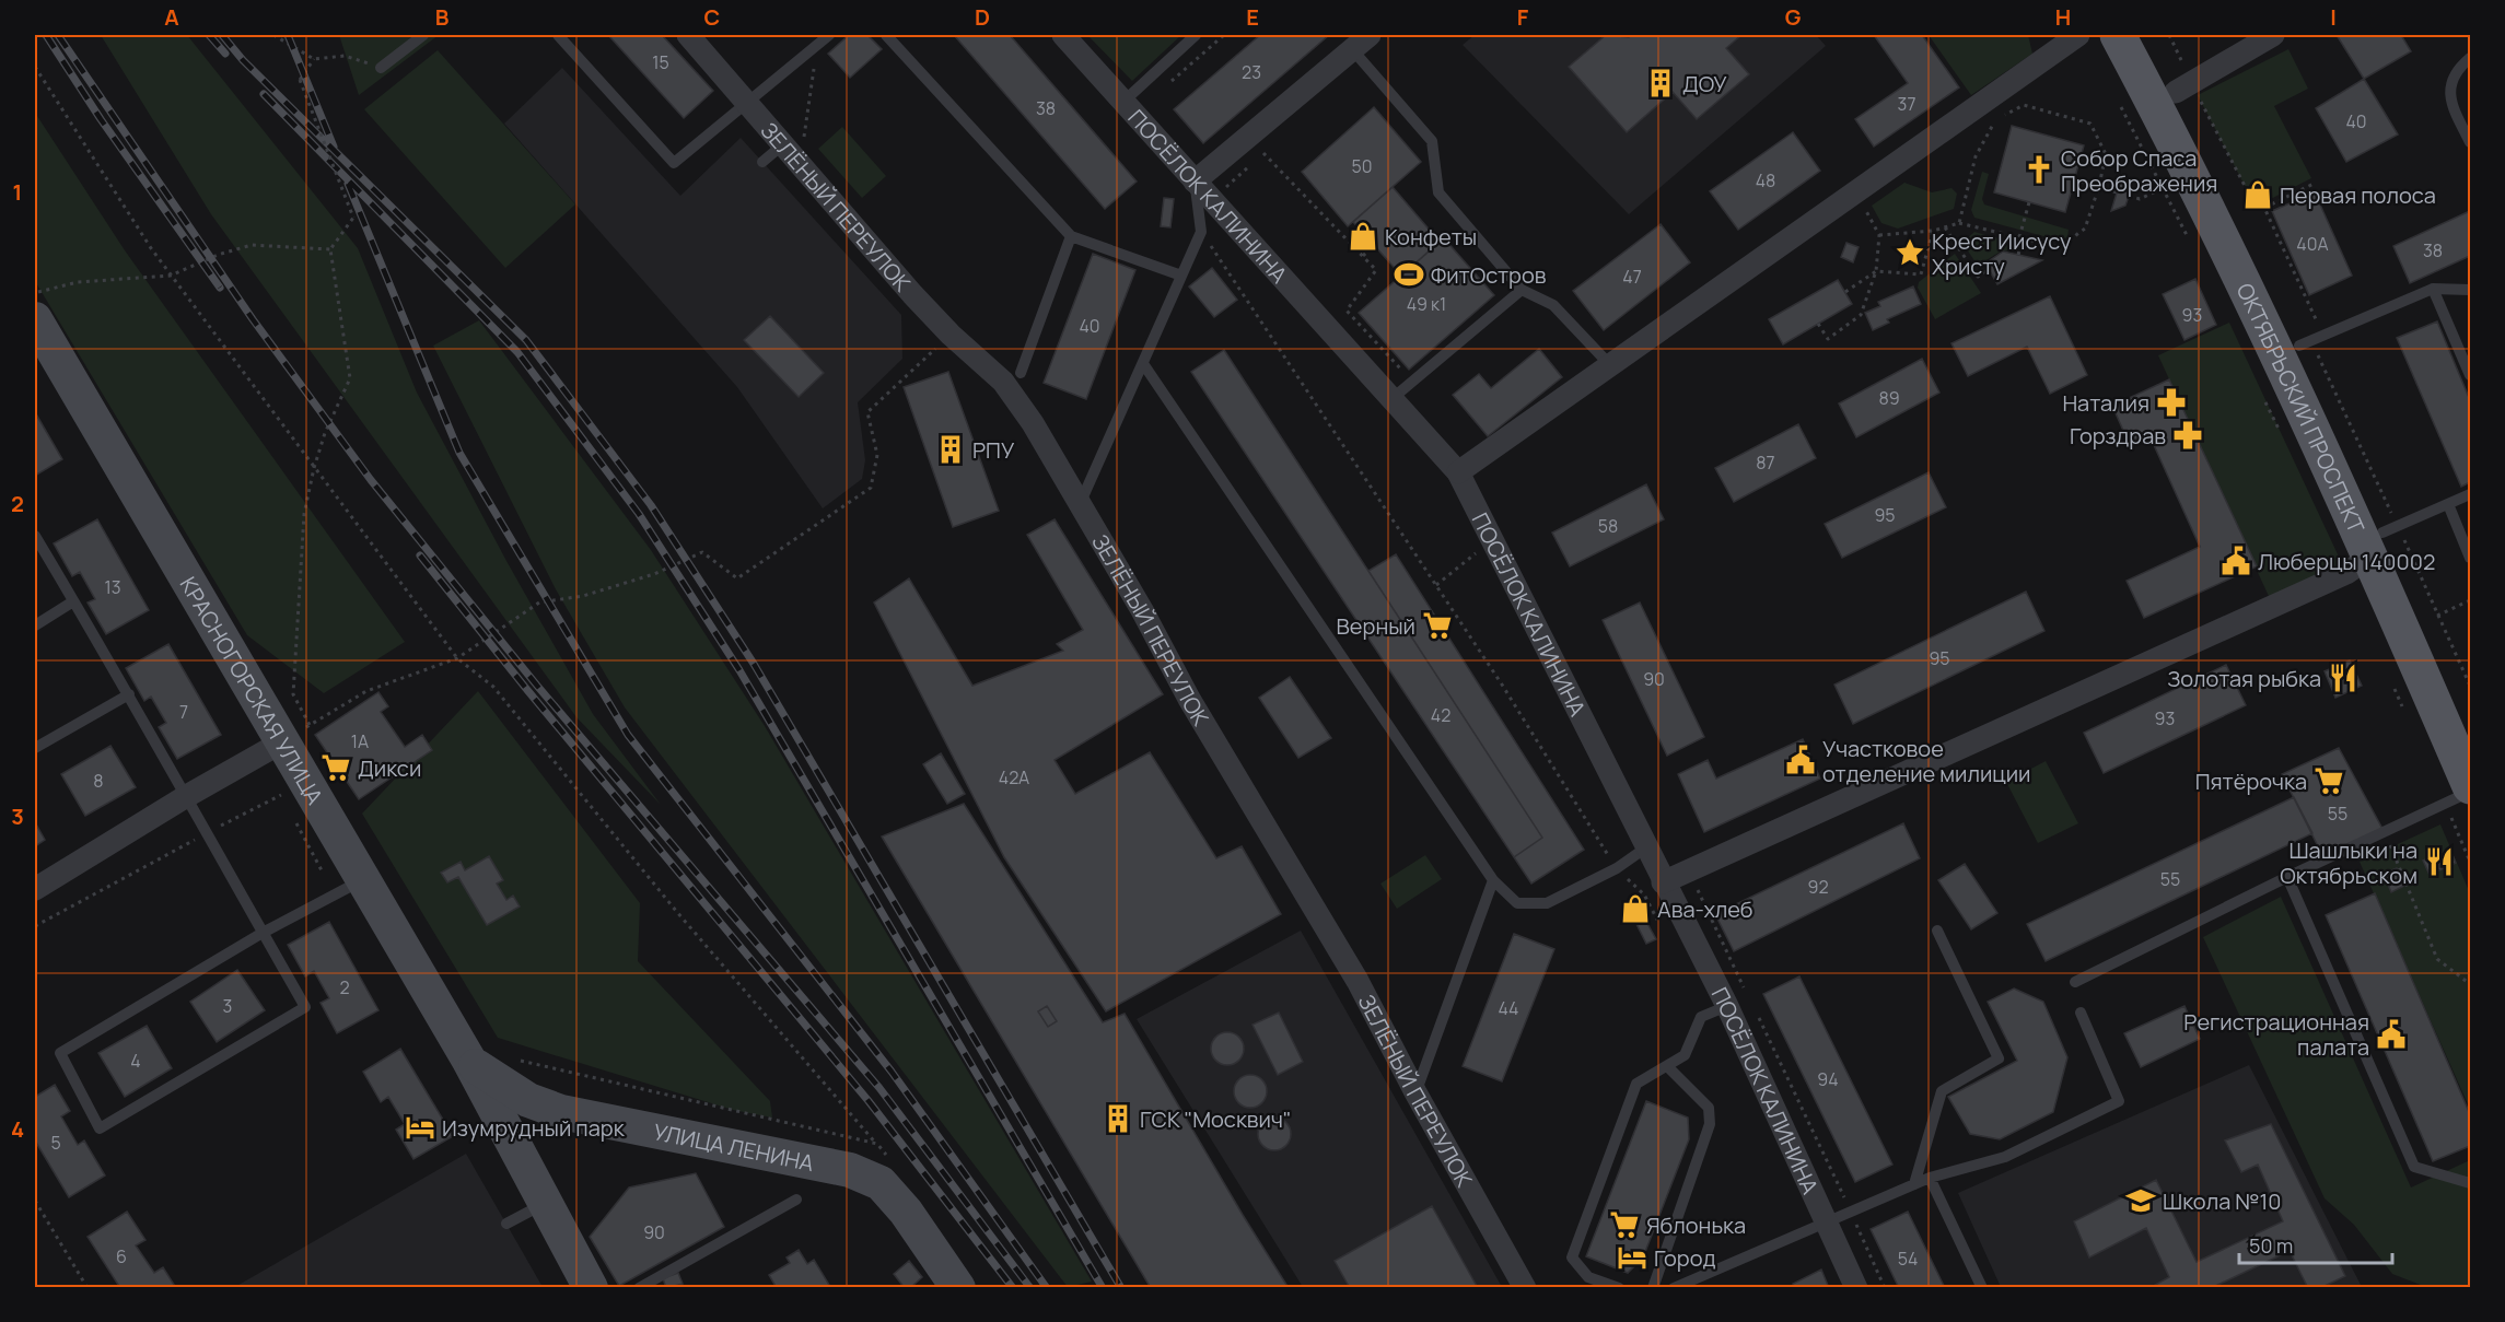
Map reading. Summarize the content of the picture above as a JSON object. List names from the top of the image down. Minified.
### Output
{"streets":{"main road":["ОКТЯБРЬСКИЙ ПРОСПЕКТ"],"street":["ПОСЁЛОК КАЛИНИНА","ЗЕЛЁНЫЙ ПЕРЕУЛОК","КРАСНОГОРСКАЯ УЛИЦА","УЛИЦА ЛЕНИНА"]},"crossings":[["КРАСНОГОРСКАЯ УЛИЦА","УЛИЦА ЛЕНИНА"]],"places":{"building":["ДОУ","РПУ","ГСК \"Москвич\""],"church":["Собор Спаса Преображения"],"shop":["Первая полоса","Конфеты","Ава-хлеб"],"place":["Крест Иисусу Христу"],"sports":["ФитОстров"],"pharmacy":["Наталия","Горздрав"],"public building":["Люберцы 140002","Участковое отделение милиции","Регистрационная палата"],"supermarket":["Верный","Дикси","Пятёрочка","Яблонька"],"restaurant":["Золотая рыбка","Шашлыки на Октябрьском"],"hotel":["Изумрудный парк","Город"],"school or university":["Школа №10"]},"house_numbers":["15","23","37","38","40","50","48","40А","38","47","49 к1","93","40","89","87","95","58","13","95","90","7","42","93","1А","42А","8","55","55","92","2","3","44","4","94","5","90","6","54"],"scale_bar":"50 m","grid":{"columns":["A","B","C","D","E","F","G","H","I"],"rows":["1","2","3","4"]}}
